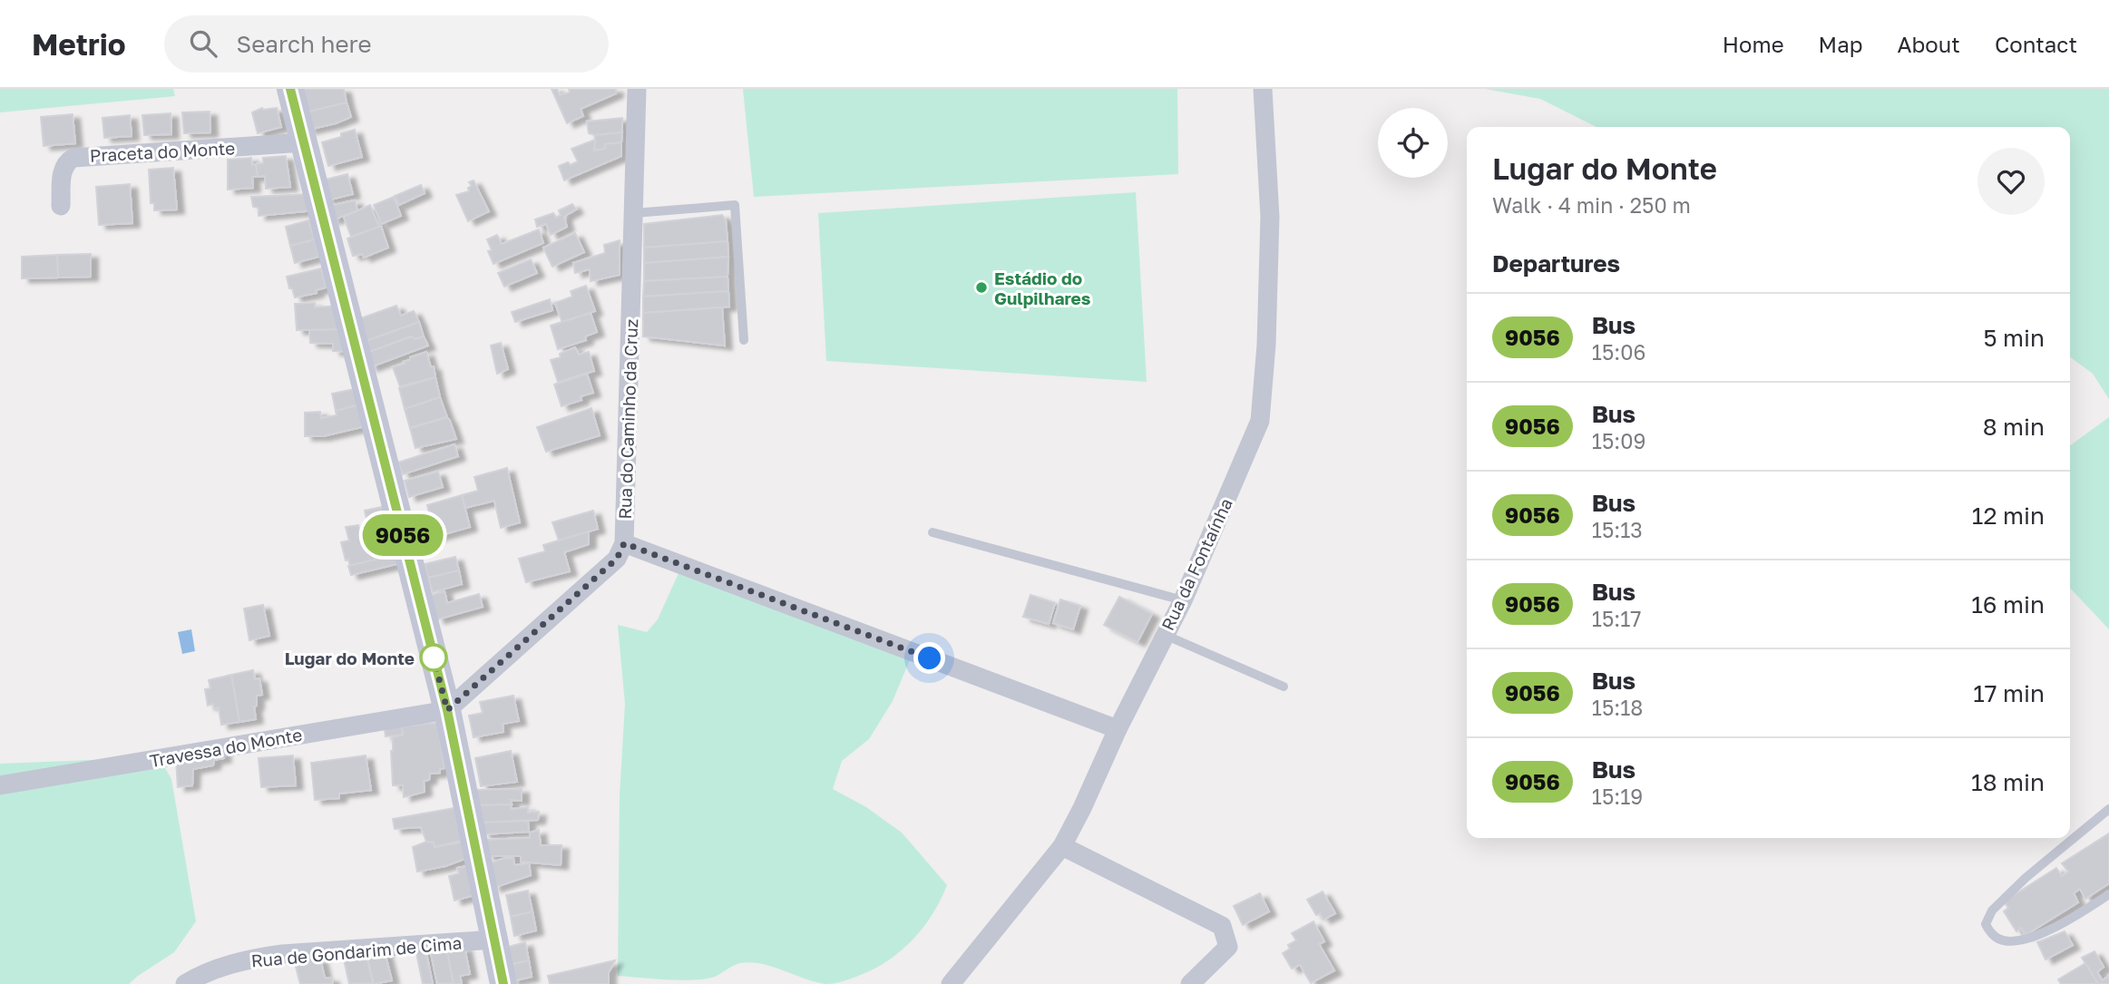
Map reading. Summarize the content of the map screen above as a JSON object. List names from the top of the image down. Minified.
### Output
{"streets":{"street":["Praceta do Monte","Rua do Caminho da Cruz","Rua da Fontaínha","Travessa do Monte","Rua de Gondarim de Cima"]},"crossings":[["Rua do Caminho da Cruz","Travessa do Monte"]],"places":["Estádio do Gulpilhares","Lugar do Monte"],"lines":["bus line 9056"],"page":{"header":"Metrio","search":"Search here","nav":["Home","Map","About","Contact"],"on_map":"9056","heading":[["Lugar do Monte","Walk · 4 min · 250 m"],"Departures"],"list":[{"mark":"9056","name":"Bus","note":"15:06","value":"5 min"},{"mark":"9056","name":"Bus","note":"15:09","value":"8 min"},{"mark":"9056","name":"Bus","note":"15:13","value":"12 min"},{"mark":"9056","name":"Bus","note":"15:17","value":"16 min"},{"mark":"9056","name":"Bus","note":"15:18","value":"17 min"},{"mark":"9056","name":"Bus","note":"15:19","value":"18 min"}]}}
